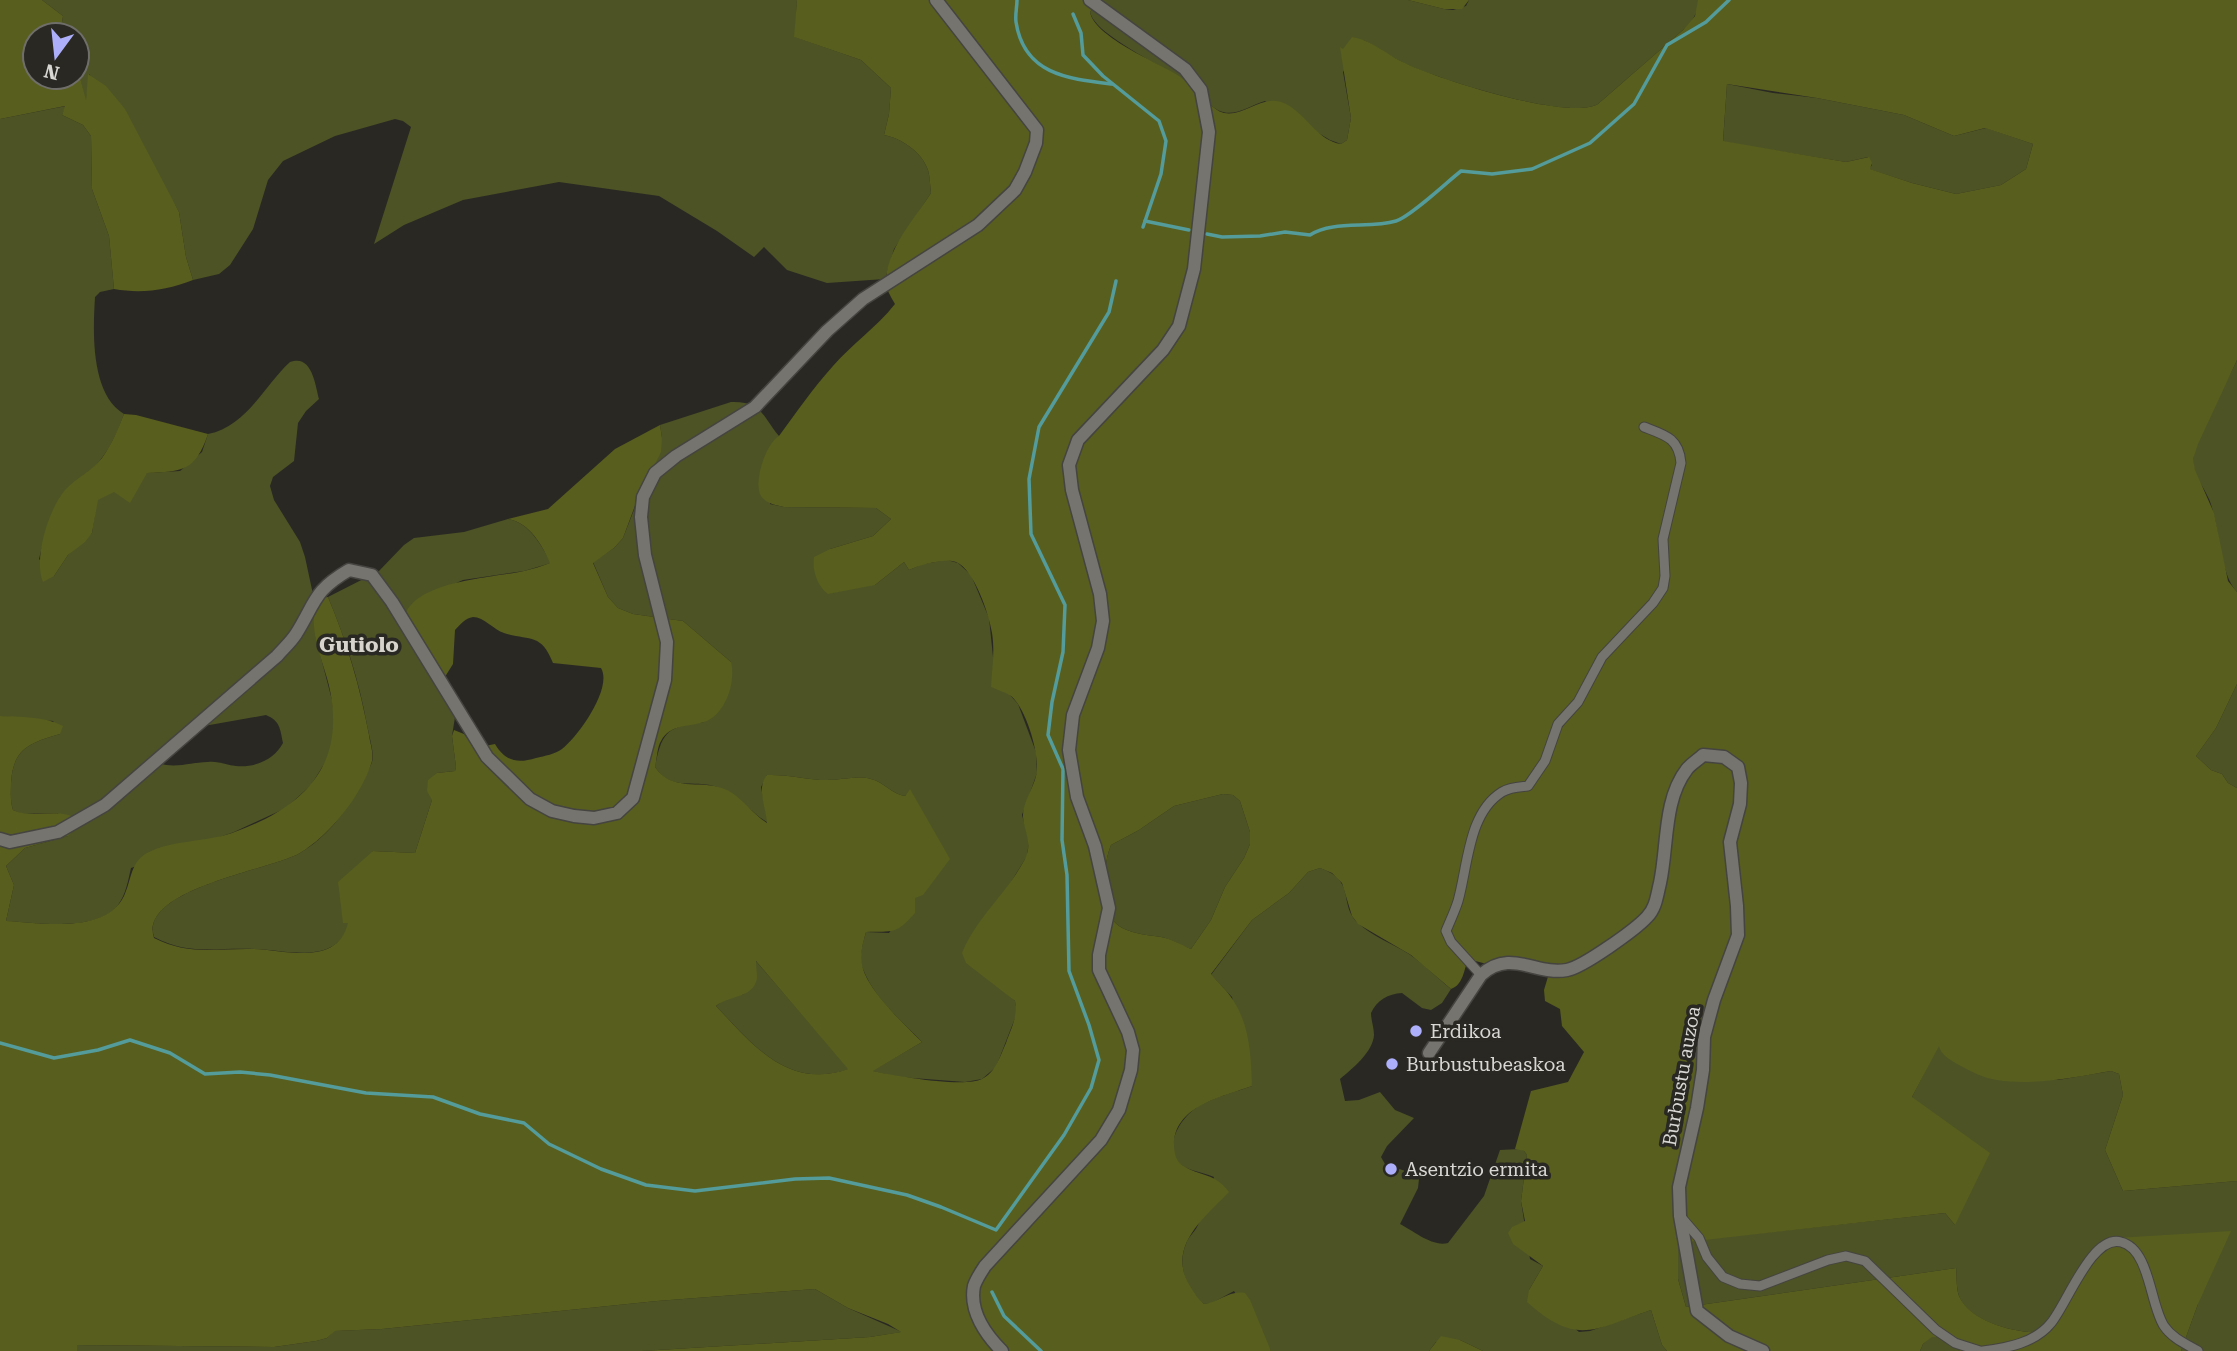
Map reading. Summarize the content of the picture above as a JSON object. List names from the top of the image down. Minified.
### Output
{"streets":{"street":["Burbustu auzoa"]},"districts":["Gutiolo"],"places":["Erdikoa","Burbustubeaskoa","Asentzio ermita"],"north":"bottom"}
